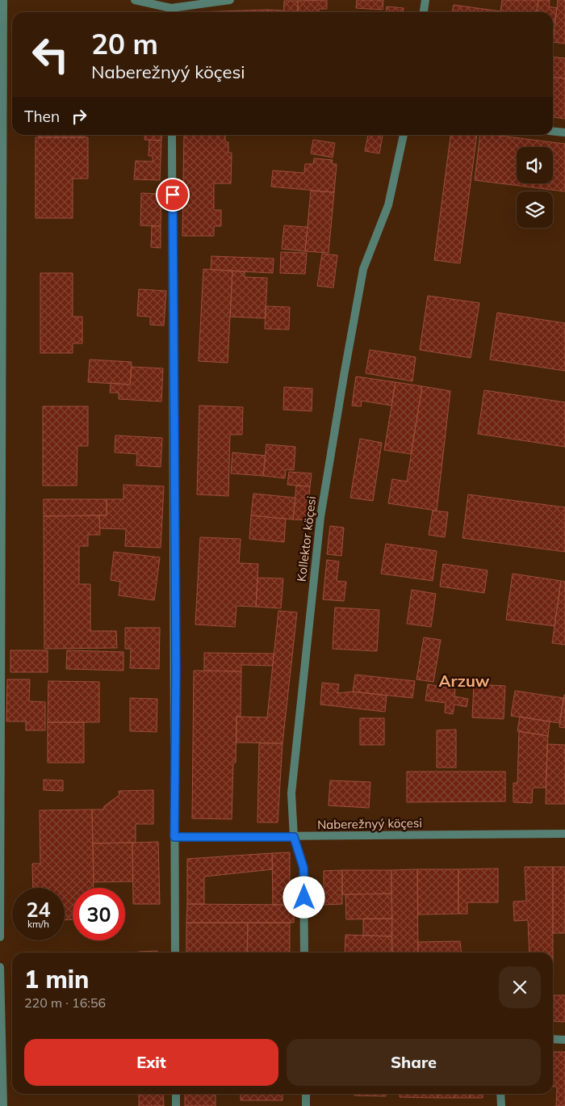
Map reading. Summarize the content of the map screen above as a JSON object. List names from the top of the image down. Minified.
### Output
{"streets":{"street":["Kollektor köçesi","Naberežnyý köçesi"]},"crossings":[["Kollektor köçesi","Naberežnyý köçesi"]],"districts":["Arzuw"],"page":{"turn":["20 m","Naberežnyý köçesi"],"then":"Then","speed":"24 km/h","limit":"30","heading":["1 min","220 m · 16:56"],"buttons":["Exit","Share"]}}
